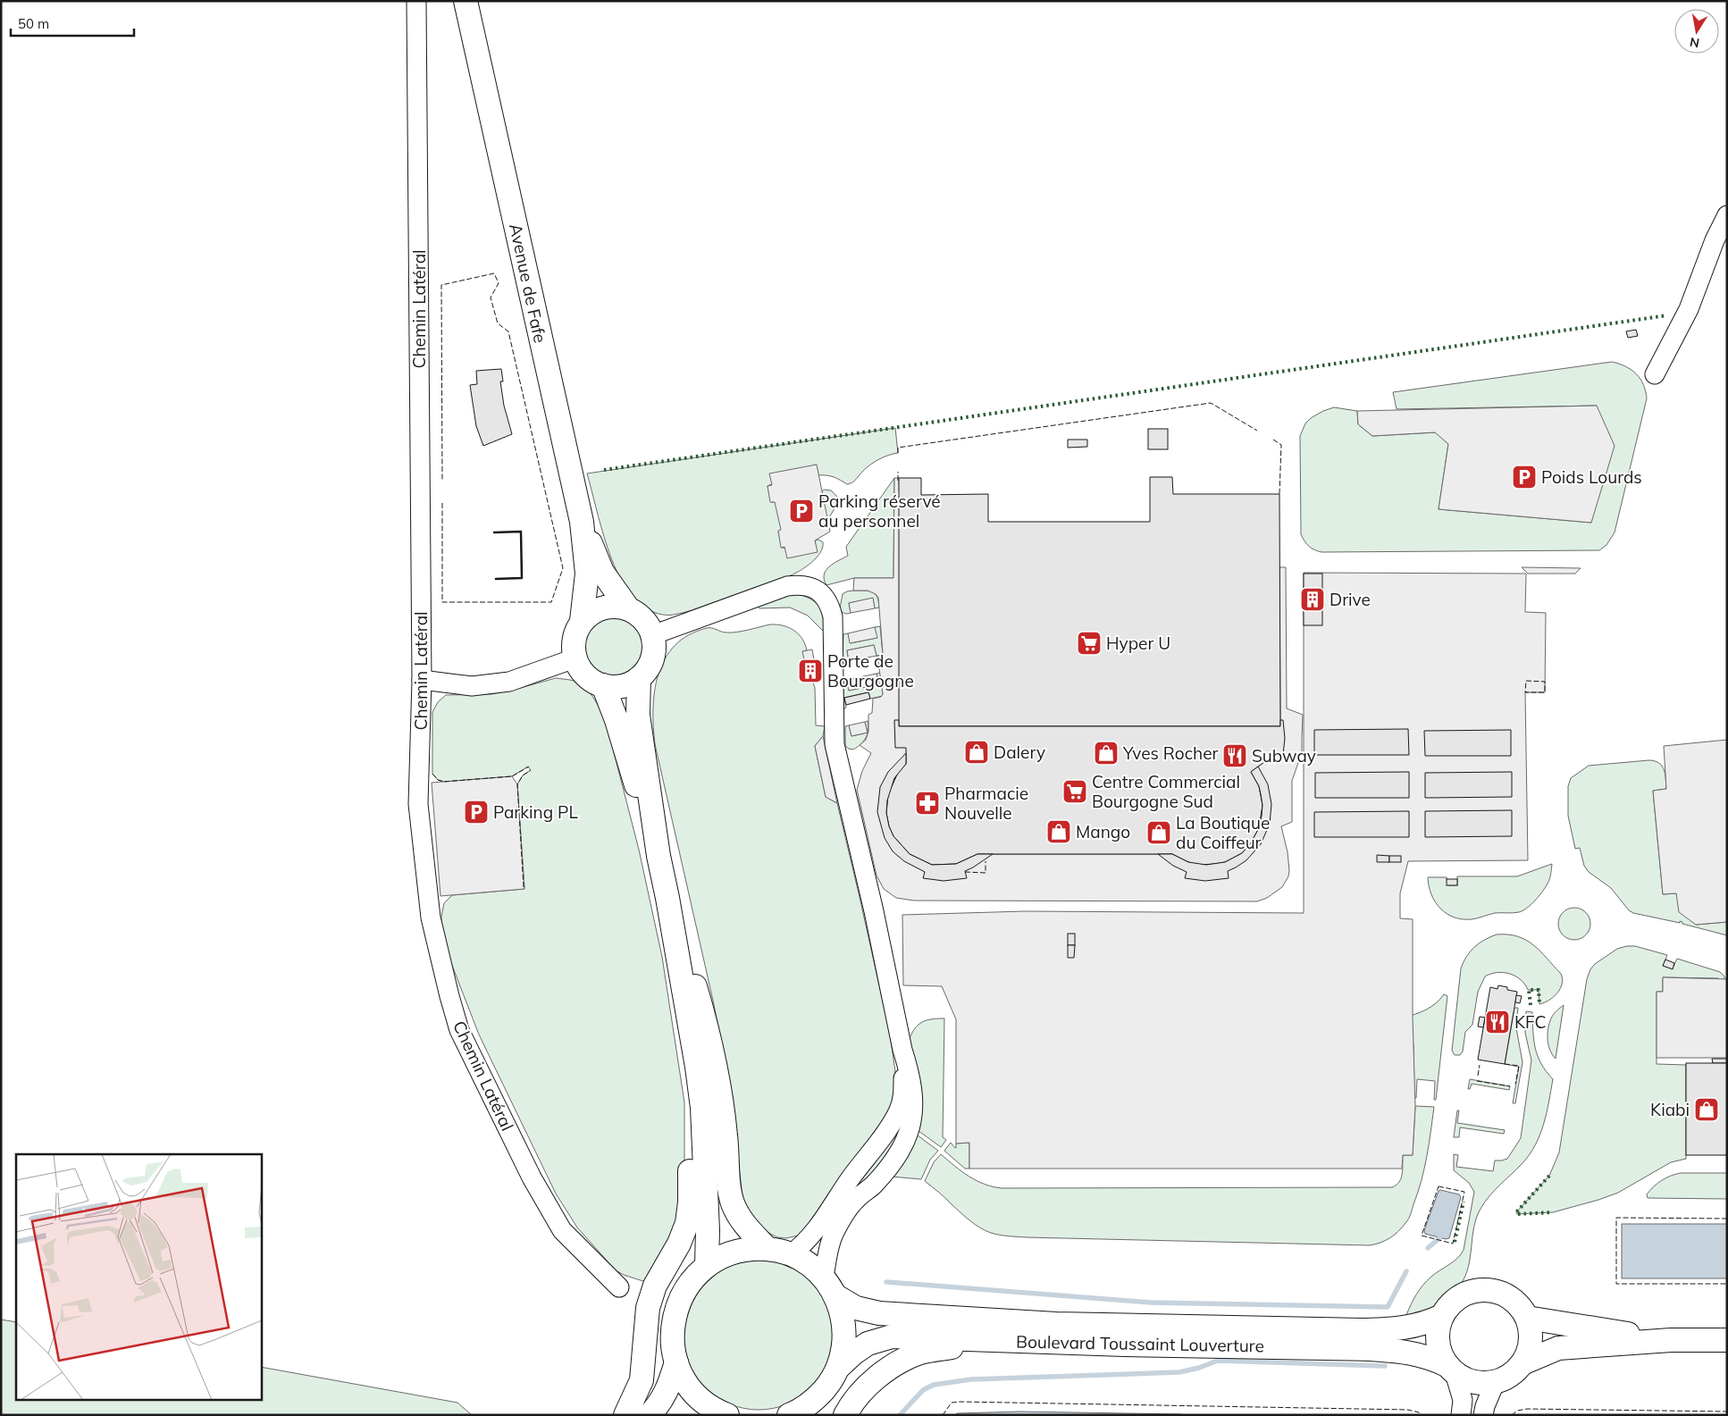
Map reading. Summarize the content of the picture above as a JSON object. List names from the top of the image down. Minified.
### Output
{"streets":{"main road":["Avenue de Fafe","Boulevard Toussaint Louverture"],"street":["Chemin Latéral"]},"places":{"parking":["Poids Lourds","Parking réservé au personnel","Parking PL"],"building":["Drive","Porte de Bourgogne"],"supermarket":["Hyper U","Centre Commercial Bourgogne Sud"],"shop":["Dalery","Yves Rocher","Mango","La Boutique du Coiffeur","Kiabi"],"restaurant":["Subway","KFC"],"pharmacy":["Pharmacie Nouvelle"]},"scale_bar":"50 m","north":"bottom"}
